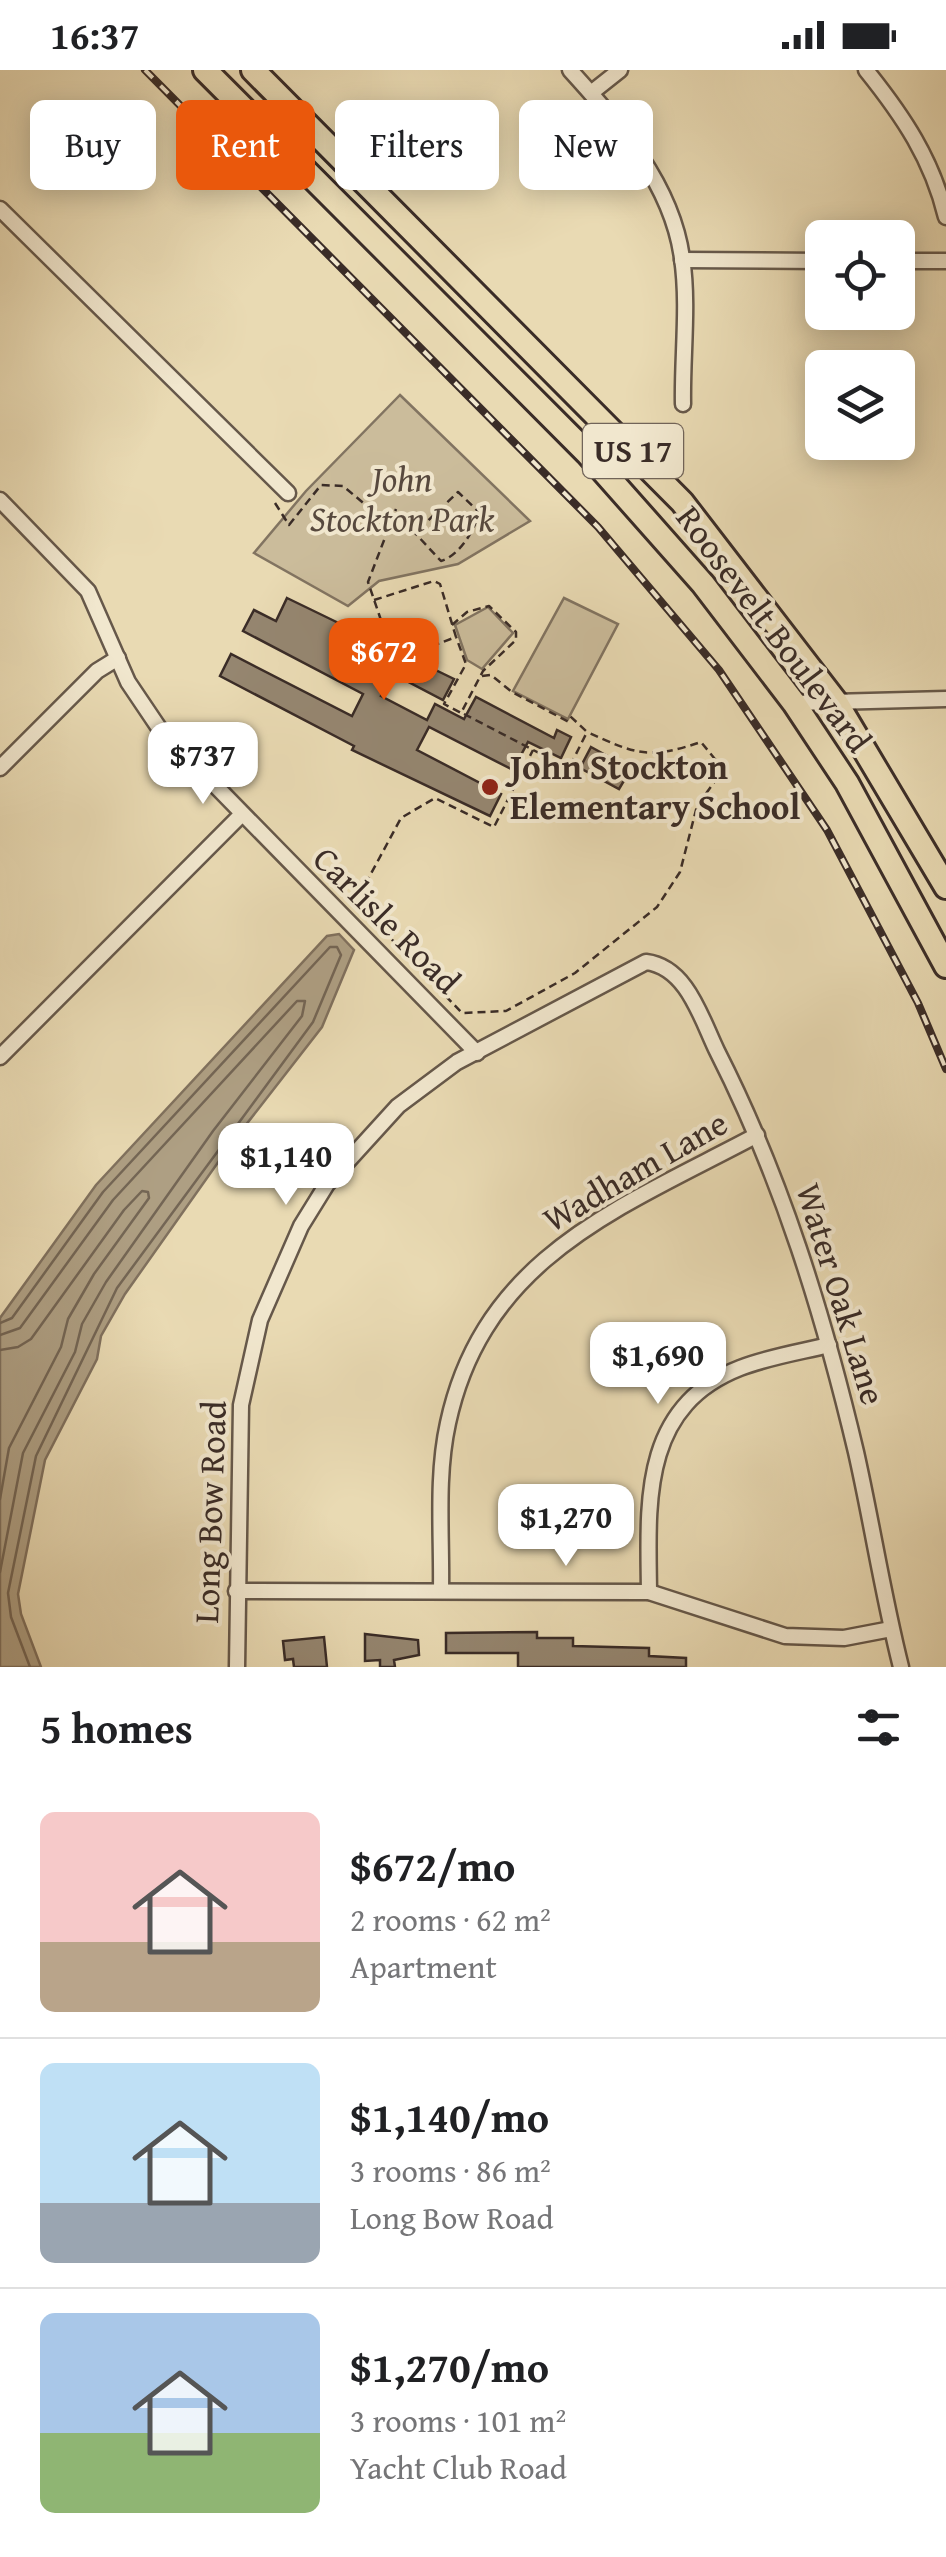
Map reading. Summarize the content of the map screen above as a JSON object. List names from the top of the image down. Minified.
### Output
{"streets":{"highway":["US 17","Roosevelt Boulevard"],"street":["Carlisle Road","Wadham Lane","Water Oak Lane","Long Bow Road"]},"crossings":[["Carlisle Road","Long Bow Road"],["Wadham Lane","Water Oak Lane"],["Water Oak Lane","Long Bow Road"]],"parks":["John Stockton Park"],"places":["John Stockton Elementary School"],"page":{"status":"16:37","chip":["Buy","Rent","Filters","New"],"price":["$672","$737","$1,140","$1,690","$1,270"],"heading":"5 homes","list":[{"name":"$672/mo","note":"2 rooms · 62 m² · Apartment"},{"name":"$1,140/mo","note":"3 rooms · 86 m² · Long Bow Road"},{"name":"$1,270/mo","note":"3 rooms · 101 m² · Yacht Club Road"}]}}
